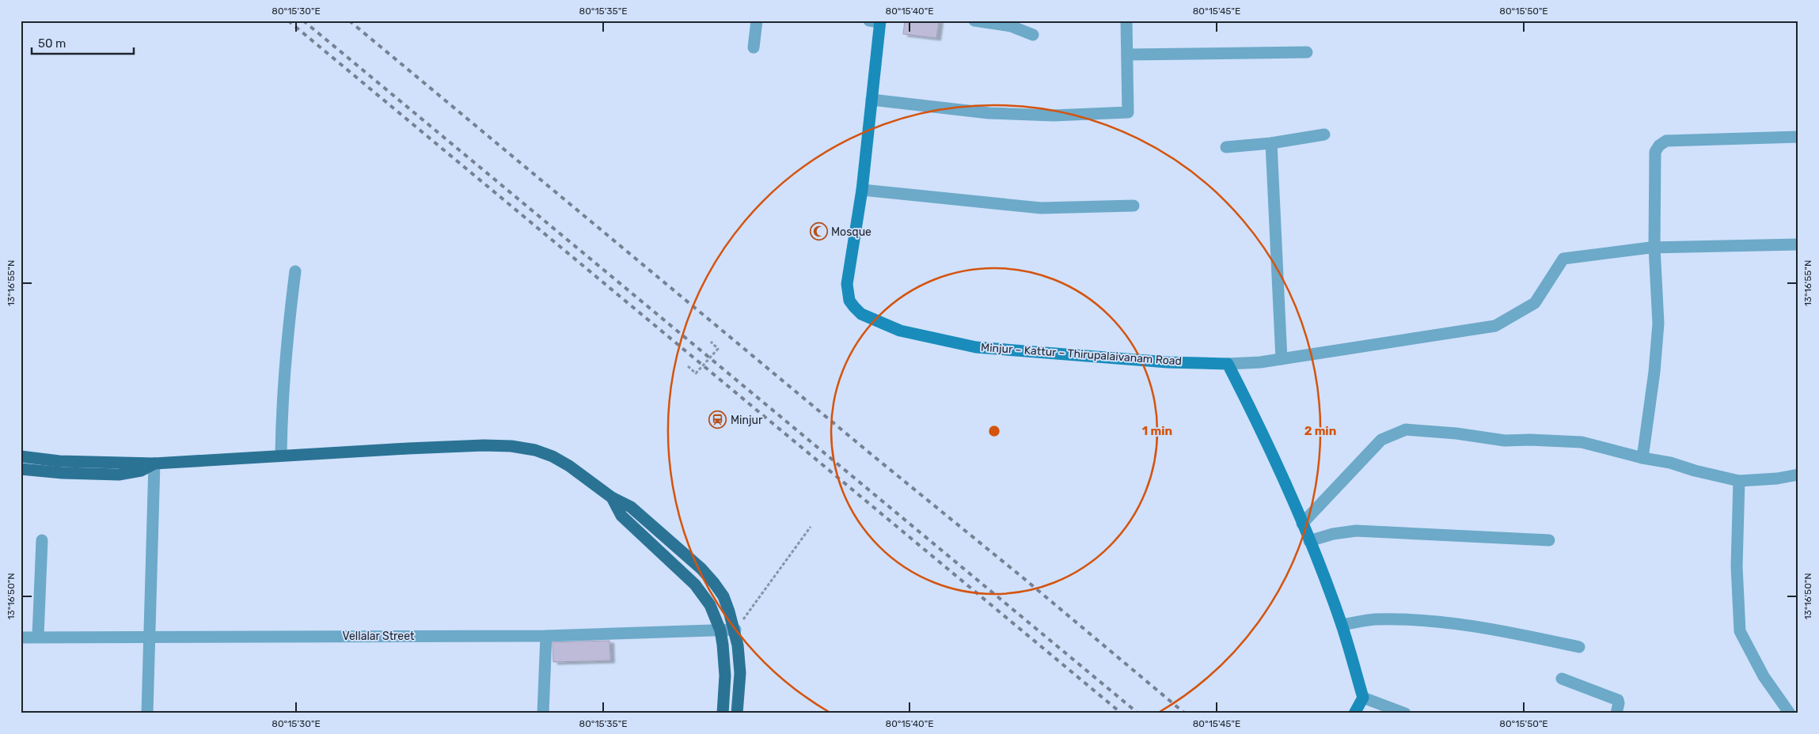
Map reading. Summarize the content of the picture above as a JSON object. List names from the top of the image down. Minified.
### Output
{"streets":{"main road":["Minjur – Kattur – Thirupalaivanam Road"],"street":["Vellalar Street"]},"places":{"mosque":["Mosque"],"station":["Minjur"]},"scale_bar":"50 m","coordinates":["80°15'30\"E","80°15'35\"E","80°15'40\"E","80°15'45\"E","80°15'50\"E","13°16'55\"N","13°16'50\"N"],"rings":["1 min","2 min"]}
